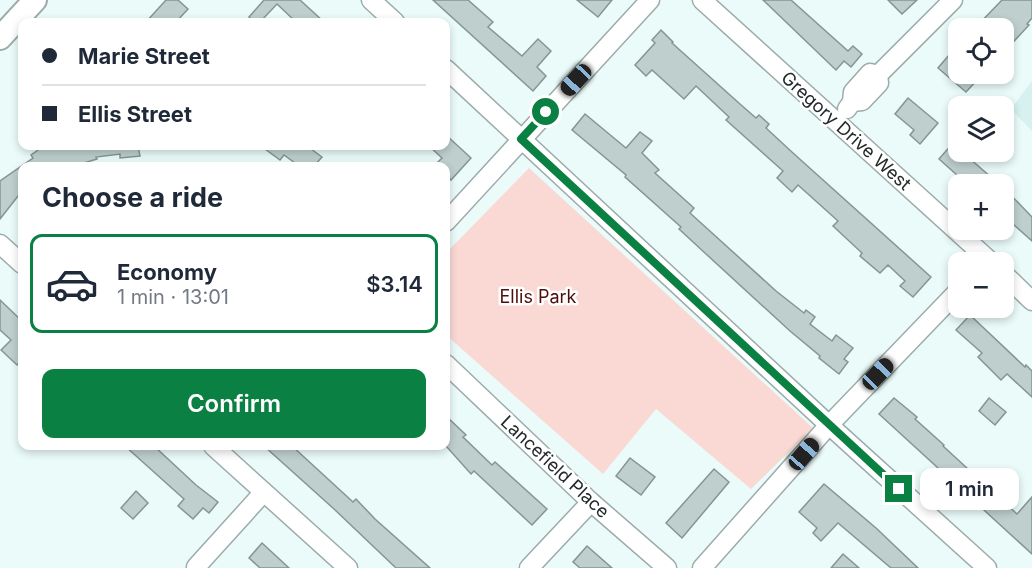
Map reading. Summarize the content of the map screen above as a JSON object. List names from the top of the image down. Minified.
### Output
{"streets":{"street":["Gregory Drive West","Lancefield Place"]},"parks":["Ellis Park"],"page":{"map_buttons":["+","−"],"banner":["Marie Street","Ellis Street"],"heading":"Choose a ride","list":[{"name":"Economy","note":"1 min · 13:01","value":"$3.14"}],"buttons":"Confirm","bubble":"1 min"}}
